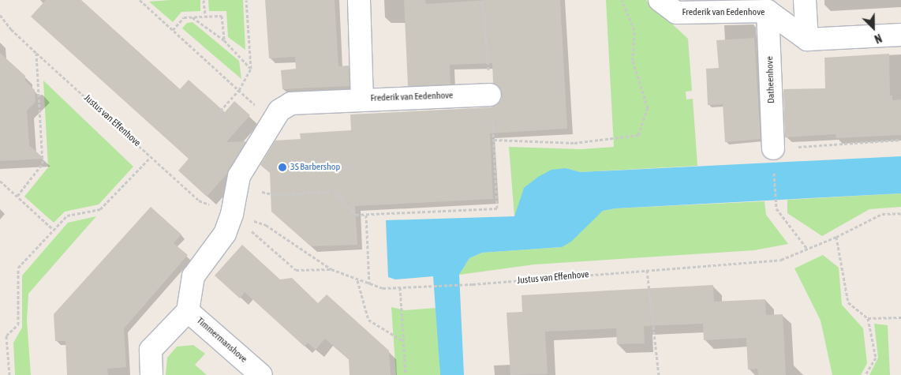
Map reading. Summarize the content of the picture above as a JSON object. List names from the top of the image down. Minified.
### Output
{"streets":{"street":["Frederik van Eedenhove","Datheenhove","Timmermanshove"],"path":["Justus van Effenhove"]},"crossings":[["Frederik van Eedenhove","Datheenhove"]],"places":["3S Barbershop"],"north":"bottom right"}
